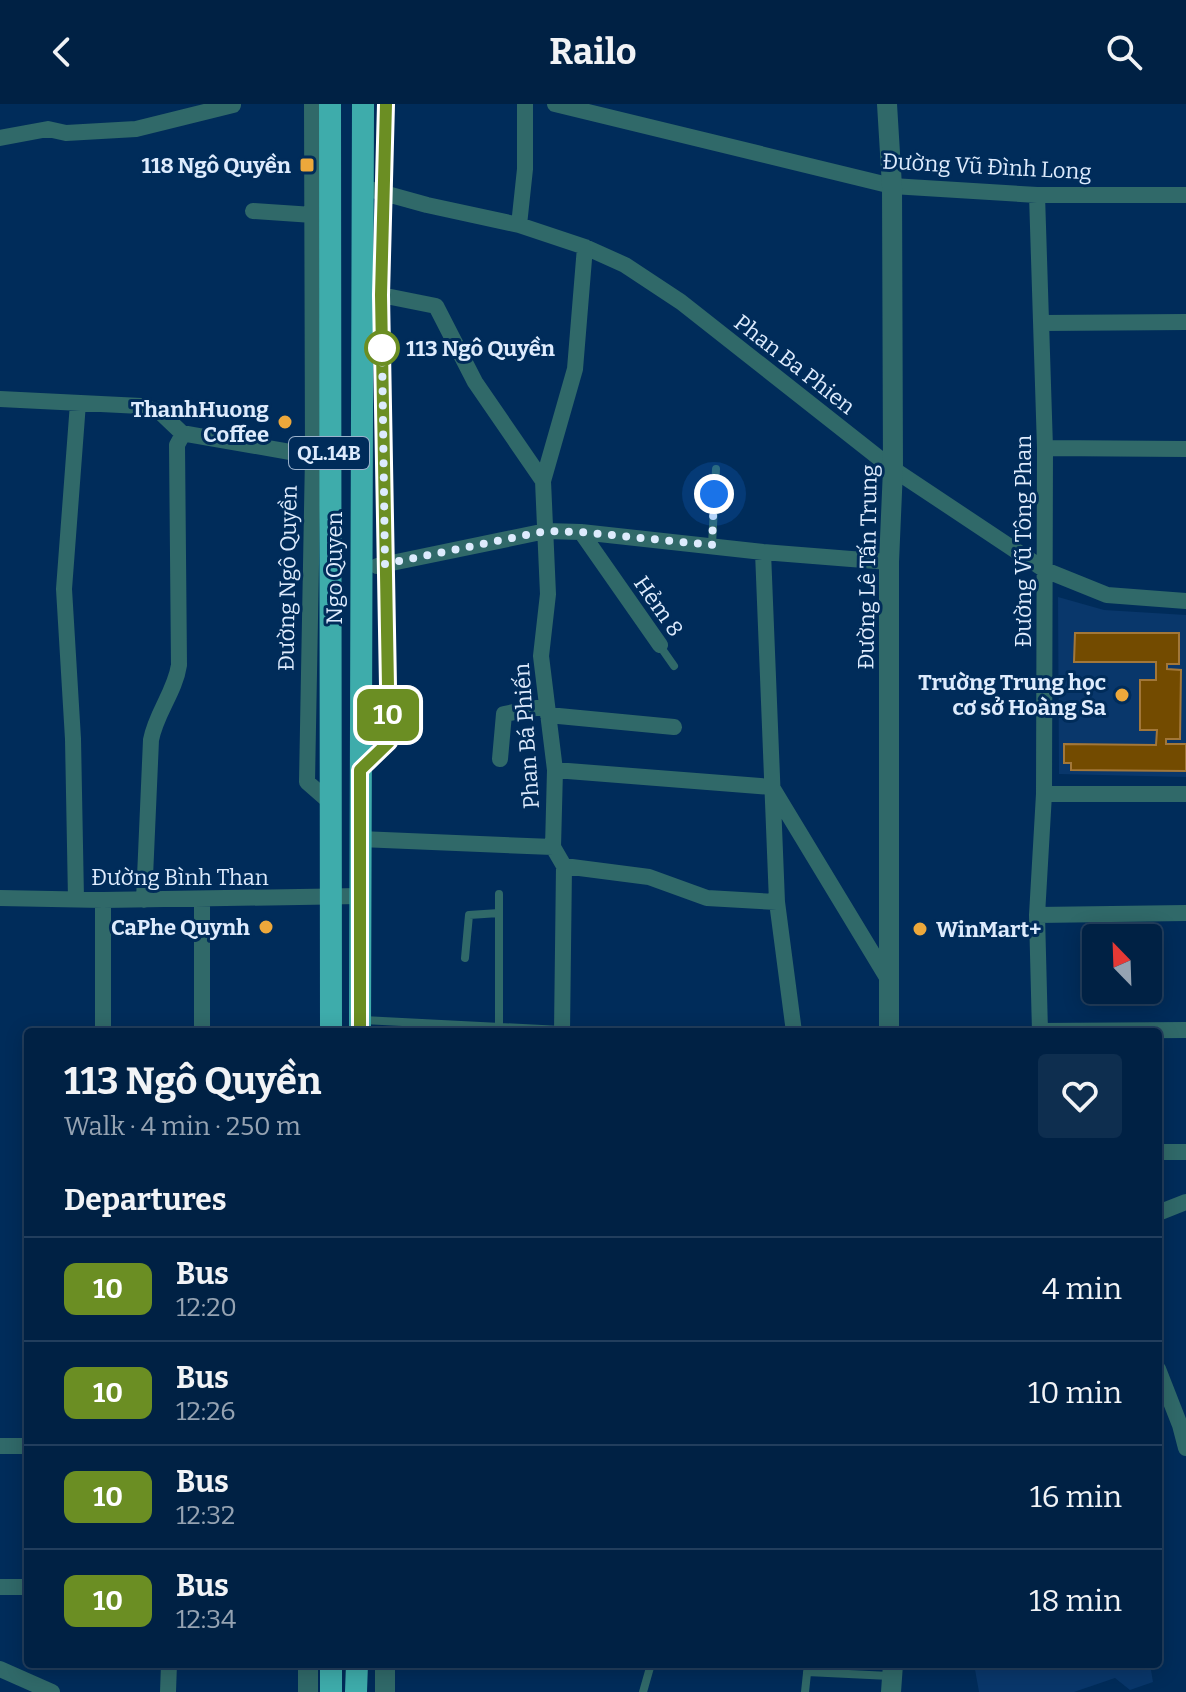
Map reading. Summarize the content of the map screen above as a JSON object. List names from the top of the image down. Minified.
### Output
{"streets":{"highway":["QL.14B","Ngo Quyen"],"street":["Đường Vũ Đình Long","Phan Ba Phien","Đường Vũ Tông Phan","Đường Lê Tấn Trung","Đường Ngô Quyền","Hẻm 8","Phan Bá Phiến","Đường Bình Than"]},"crossings":[["Đường Vũ Đình Long","Đường Vũ Tông Phan"],["Đường Vũ Đình Long","Đường Lê Tấn Trung"],["Phan Ba Phien","Đường Vũ Tông Phan"],["Phan Ba Phien","Đường Lê Tấn Trung"],["Phan Ba Phien","Ngo Quyen"],["Phan Ba Phien","Phan Bá Phiến"],["Ngo Quyen","Đường Ngô Quyền"],["Ngo Quyen","Đường Bình Than"]],"places":{"transit":["118 Ngô Quyền"],"other":["113 Ngô Quyền","ThanhHuong Coffee","Trường Trung học cơ sở Hoàng Sa","CaPhe Quynh","WinMart+"]},"lines":["bus line 10"],"north":"top left","page":{"header":"Railo","on_map":"10","heading":[["113 Ngô Quyền","Walk · 4 min · 250 m"],"Departures"],"list":[{"mark":"10","name":"Bus","note":"12:20","value":"4 min"},{"mark":"10","name":"Bus","note":"12:26","value":"10 min"},{"mark":"10","name":"Bus","note":"12:32","value":"16 min"},{"mark":"10","name":"Bus","note":"12:34","value":"18 min"}]}}
